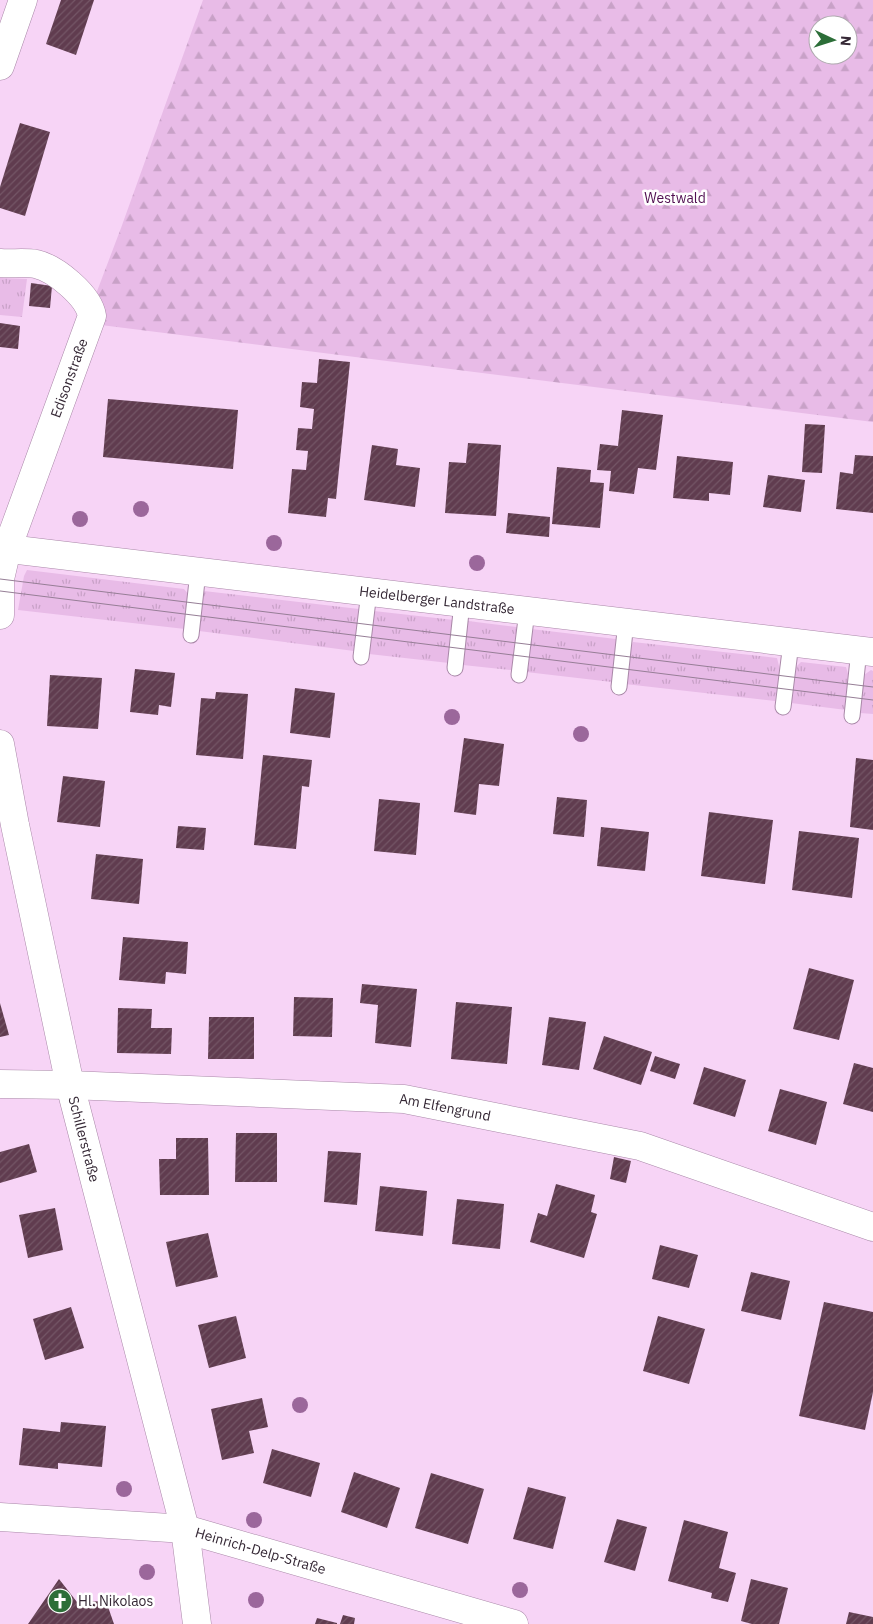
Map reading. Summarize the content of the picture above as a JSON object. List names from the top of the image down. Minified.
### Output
{"streets":{"street":["Edisonstraße","Heidelberger Landstraße","Am Elfengrund","Schillerstraße","Heinrich-Delp-Straße"]},"crossings":[["Edisonstraße","Heidelberger Landstraße"],["Am Elfengrund","Schillerstraße"],["Schillerstraße","Heinrich-Delp-Straße"]],"parks":["Westwald"],"places":{"church":["Hl. Nikolaos"]},"north":"right"}
